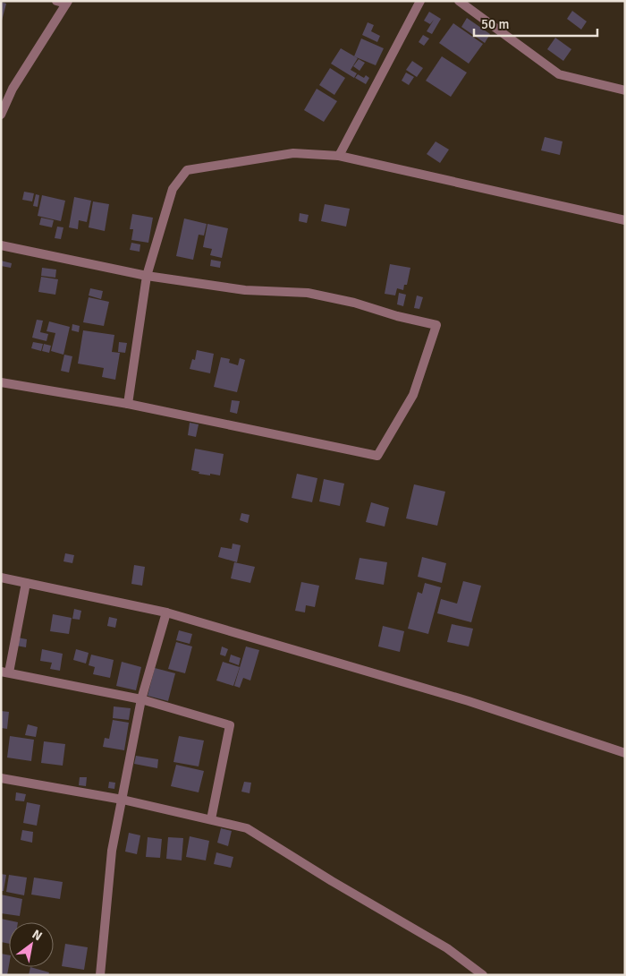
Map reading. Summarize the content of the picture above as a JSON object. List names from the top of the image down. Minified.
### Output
{"scale_bar":"50 m","north":"top right"}
